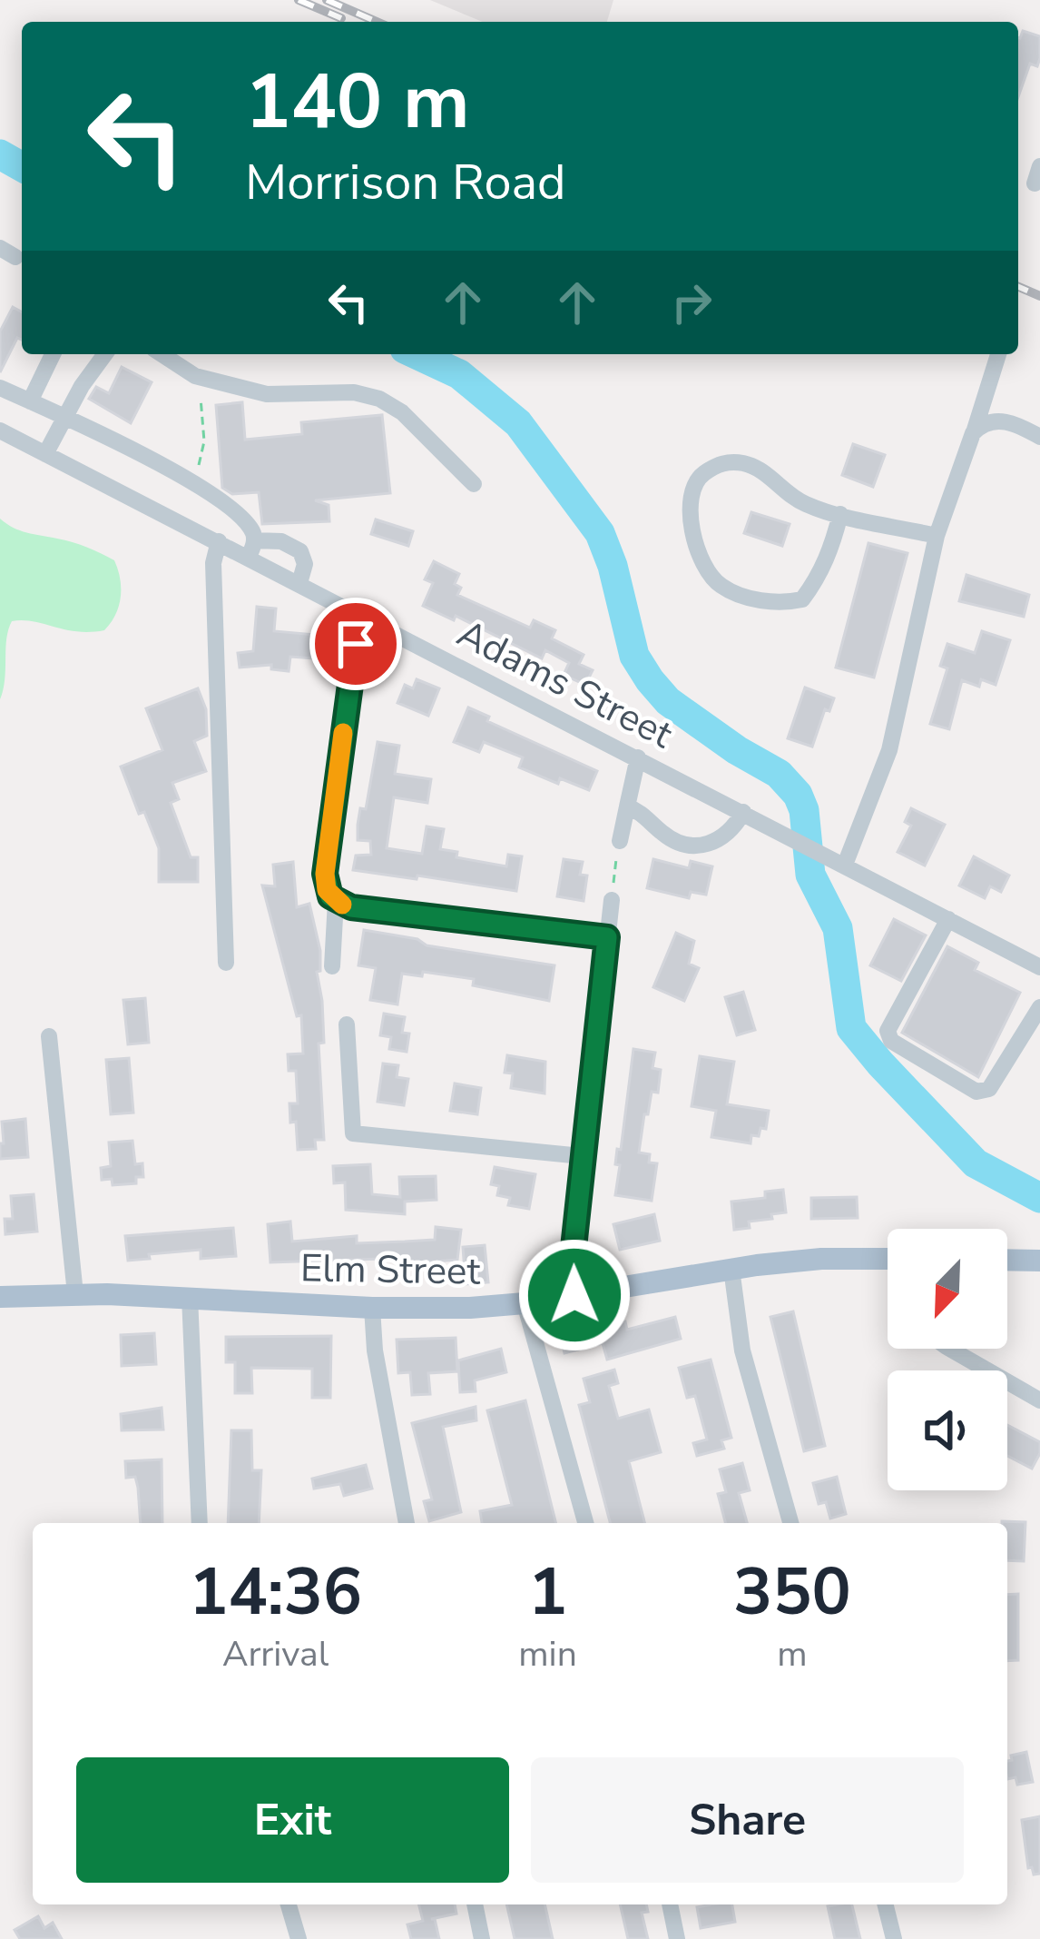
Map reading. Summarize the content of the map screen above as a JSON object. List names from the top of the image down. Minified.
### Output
{"streets":{"main road":["Elm Street"],"street":["Adams Street"]},"north":"bottom left","page":{"turn":["140 m","Morrison Road"],"eta":["14:36","Arrival","1","min","350","m"],"buttons":["Exit","Share"]}}
